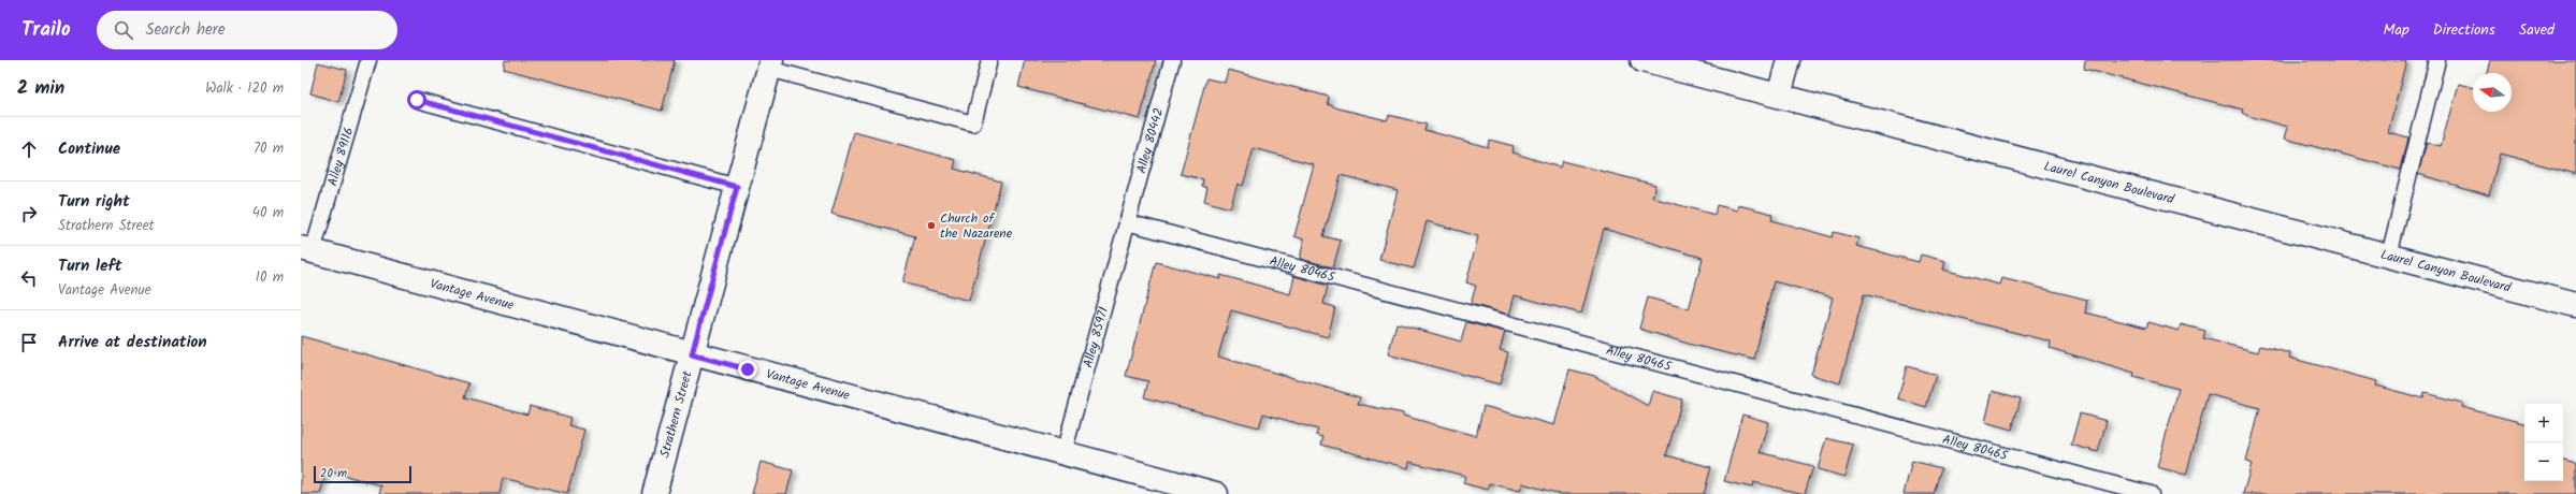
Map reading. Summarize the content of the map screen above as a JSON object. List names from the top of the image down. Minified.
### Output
{"streets":{"street":["Laurel Canyon Boulevard","Vantage Avenue","Strathern Street"],"lane":["Alley 80442","Alley 89116","Alley 80465","Alley 85971"]},"crossings":[["Alley 80442","Alley 80465"],["Alley 80442","Alley 85971"],["Alley 89116","Vantage Avenue"],["Alley 80465","Alley 85971"],["Vantage Avenue","Alley 85971"],["Vantage Avenue","Strathern Street"]],"places":["Church of the Nazarene"],"scale_bar":"20 m","north":"left","page":{"header":"Trailo","search":"Search here","nav":["Map","Directions","Saved"],"heading":["2 min","Walk · 120 m"],"list":[["Continue","70 m"],["Turn right","Strathern Street","40 m"],["Turn left","Vantage Avenue","10 m"],"Arrive at destination"],"map_buttons":["+","−"],"scale":"20 m"}}
